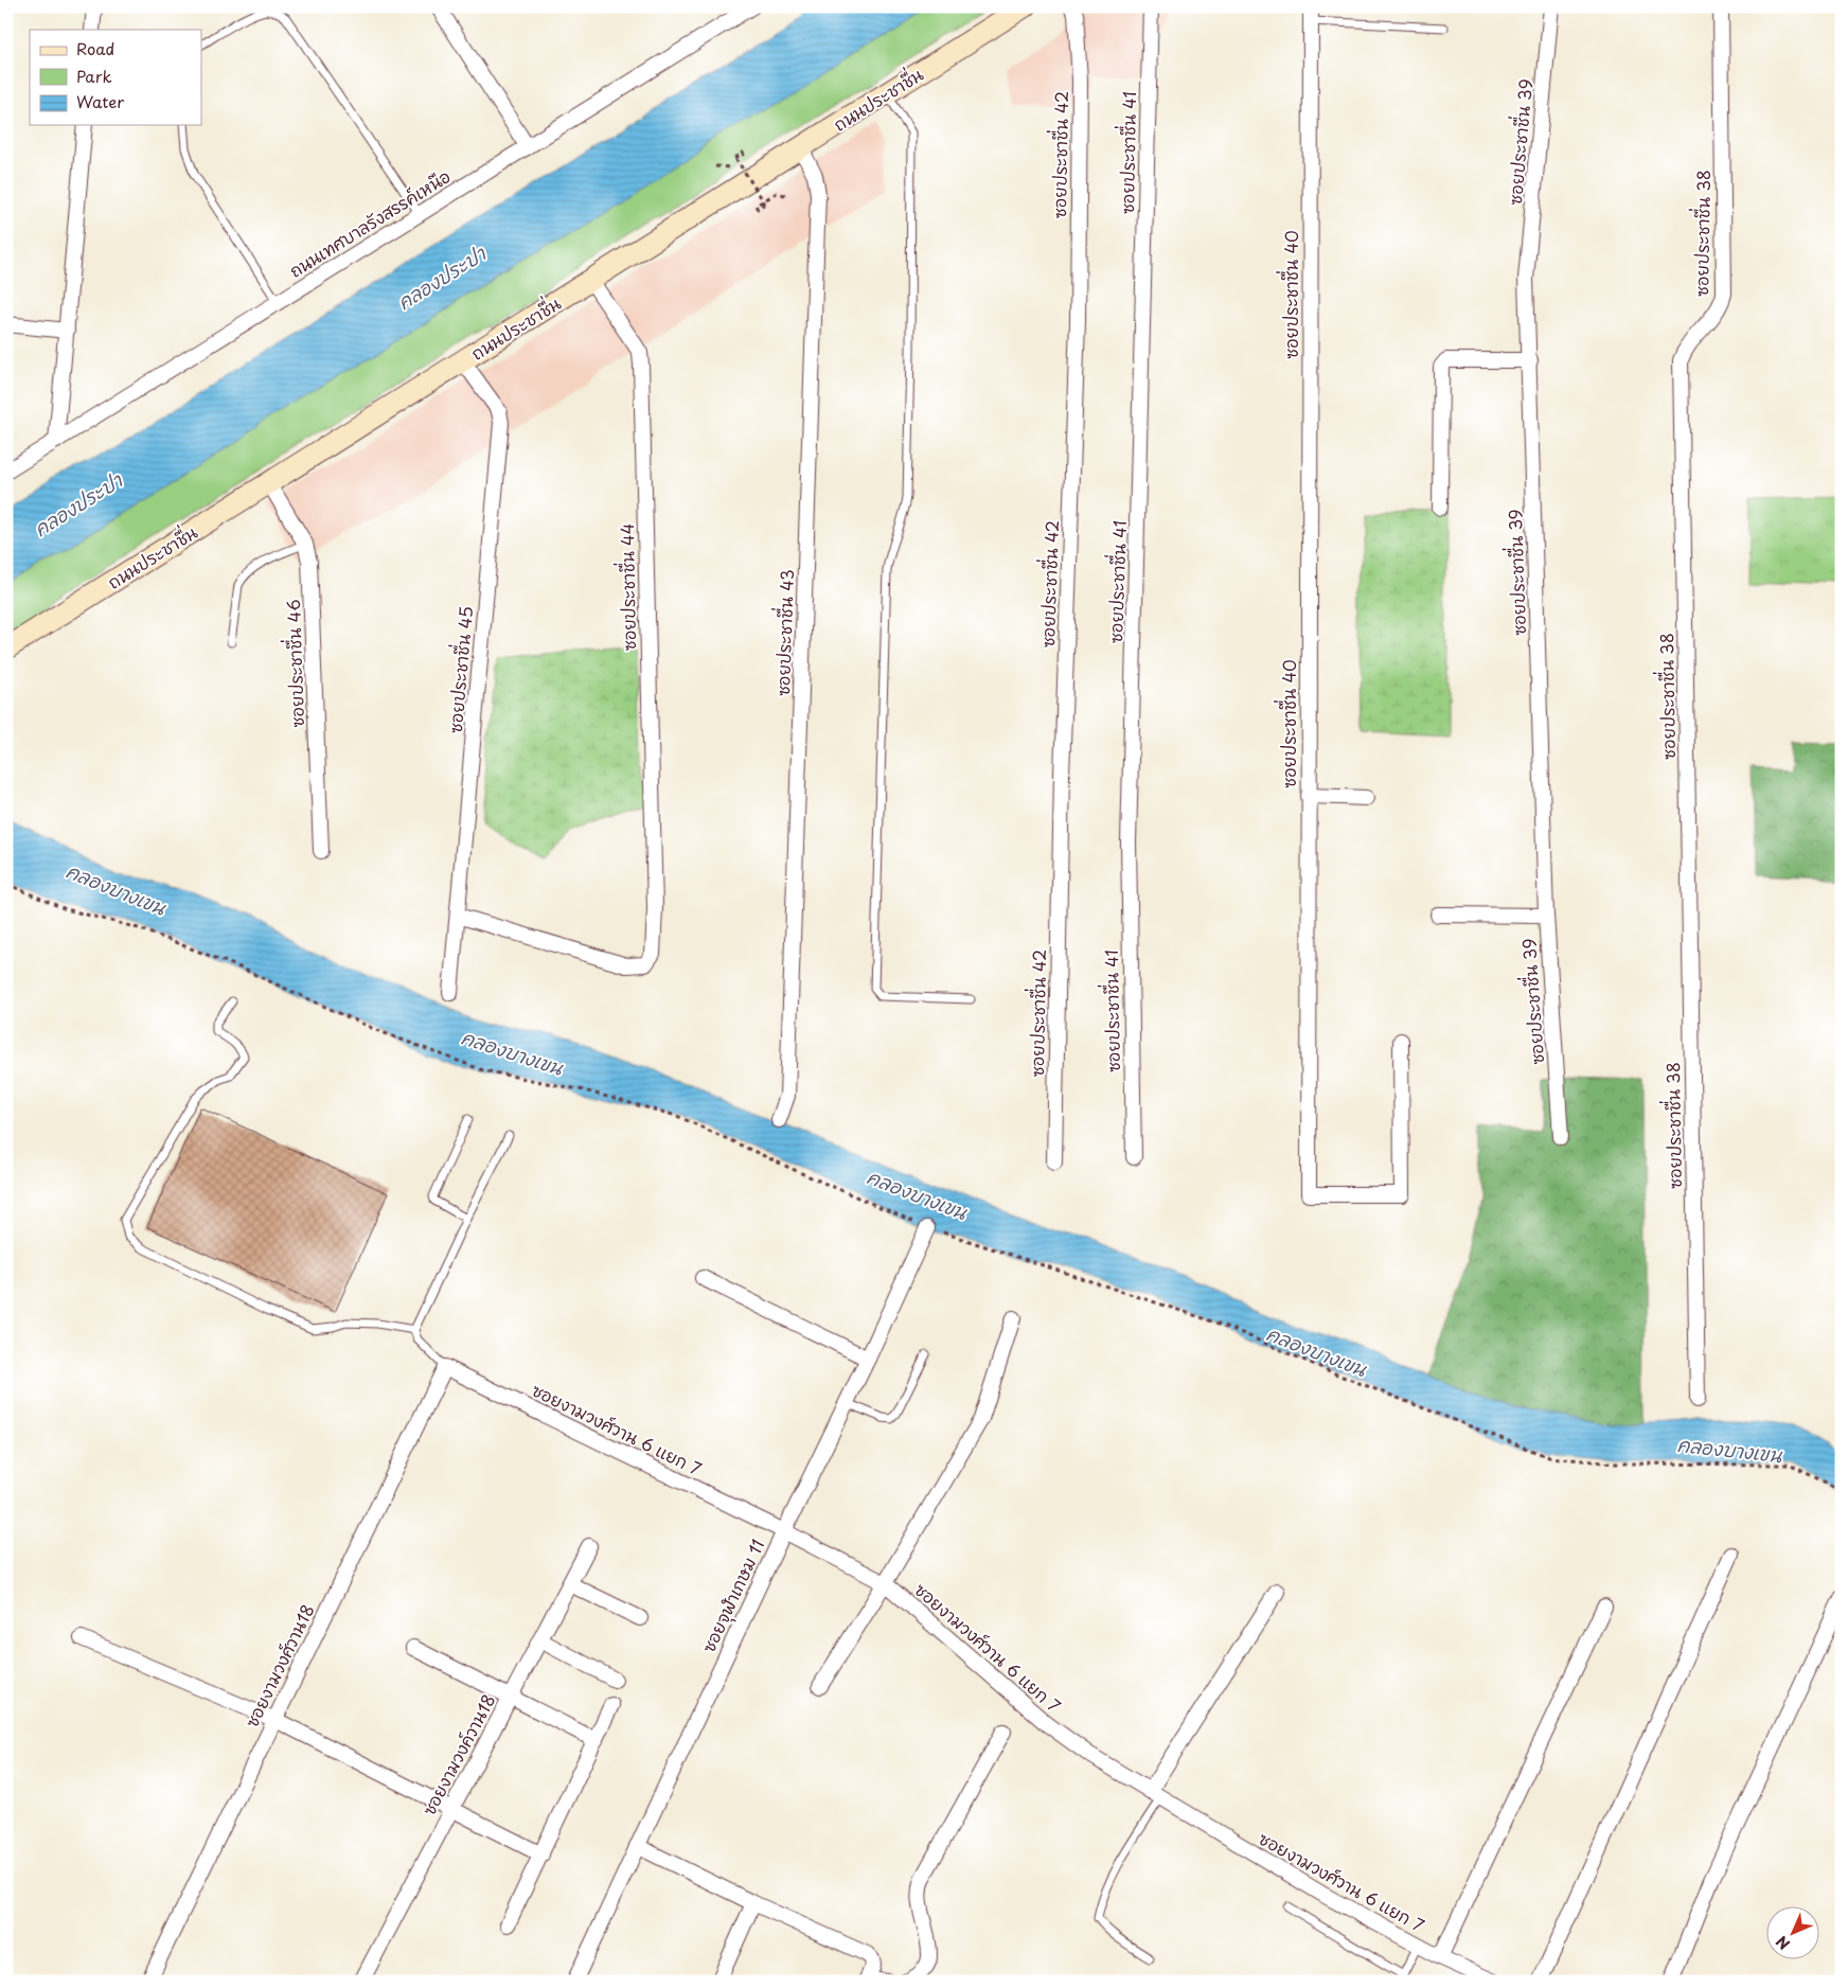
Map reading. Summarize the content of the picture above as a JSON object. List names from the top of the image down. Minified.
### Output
{"streets":{"main road":["ถนนประชาชื่น"],"street":["ซอยประชาชื่น 39","ซอยประชาชื่น 41","ซอยประชาชื่น 42","ถนนเทศบาลรังสรรค์เหนือ","ซอยประชาชื่น 38","ซอยประชาชื่น 40","ซอยประชาชื่น 44","ซอยประชาชื่น 43","ซอยประชาชื่น 46","ซอยประชาชื่น 45","ซอยงามวงศ์วาน 6 แยก 7","ซอยจุฬาเกษม 11","ซอยงามวงศ์วาน18","ซอยงามวงค์วาน18"]},"crossings":[["ถนนประชาชื่น","ซอยประชาชื่น 44"],["ถนนประชาชื่น","ซอยประชาชื่น 43"],["ถนนประชาชื่น","ซอยประชาชื่น 46"],["ถนนประชาชื่น","ซอยประชาชื่น 45"],["ซอยประชาชื่น 44","ซอยประชาชื่น 45"],["ซอยงามวงศ์วาน 6 แยก 7","ซอยจุฬาเกษม 11"],["ซอยงามวงศ์วาน 6 แยก 7","ซอยงามวงศ์วาน18"]],"water":["คลองประปา","คลองบางเขน"],"legend":["Road","Park","Water"],"north":"bottom left"}
